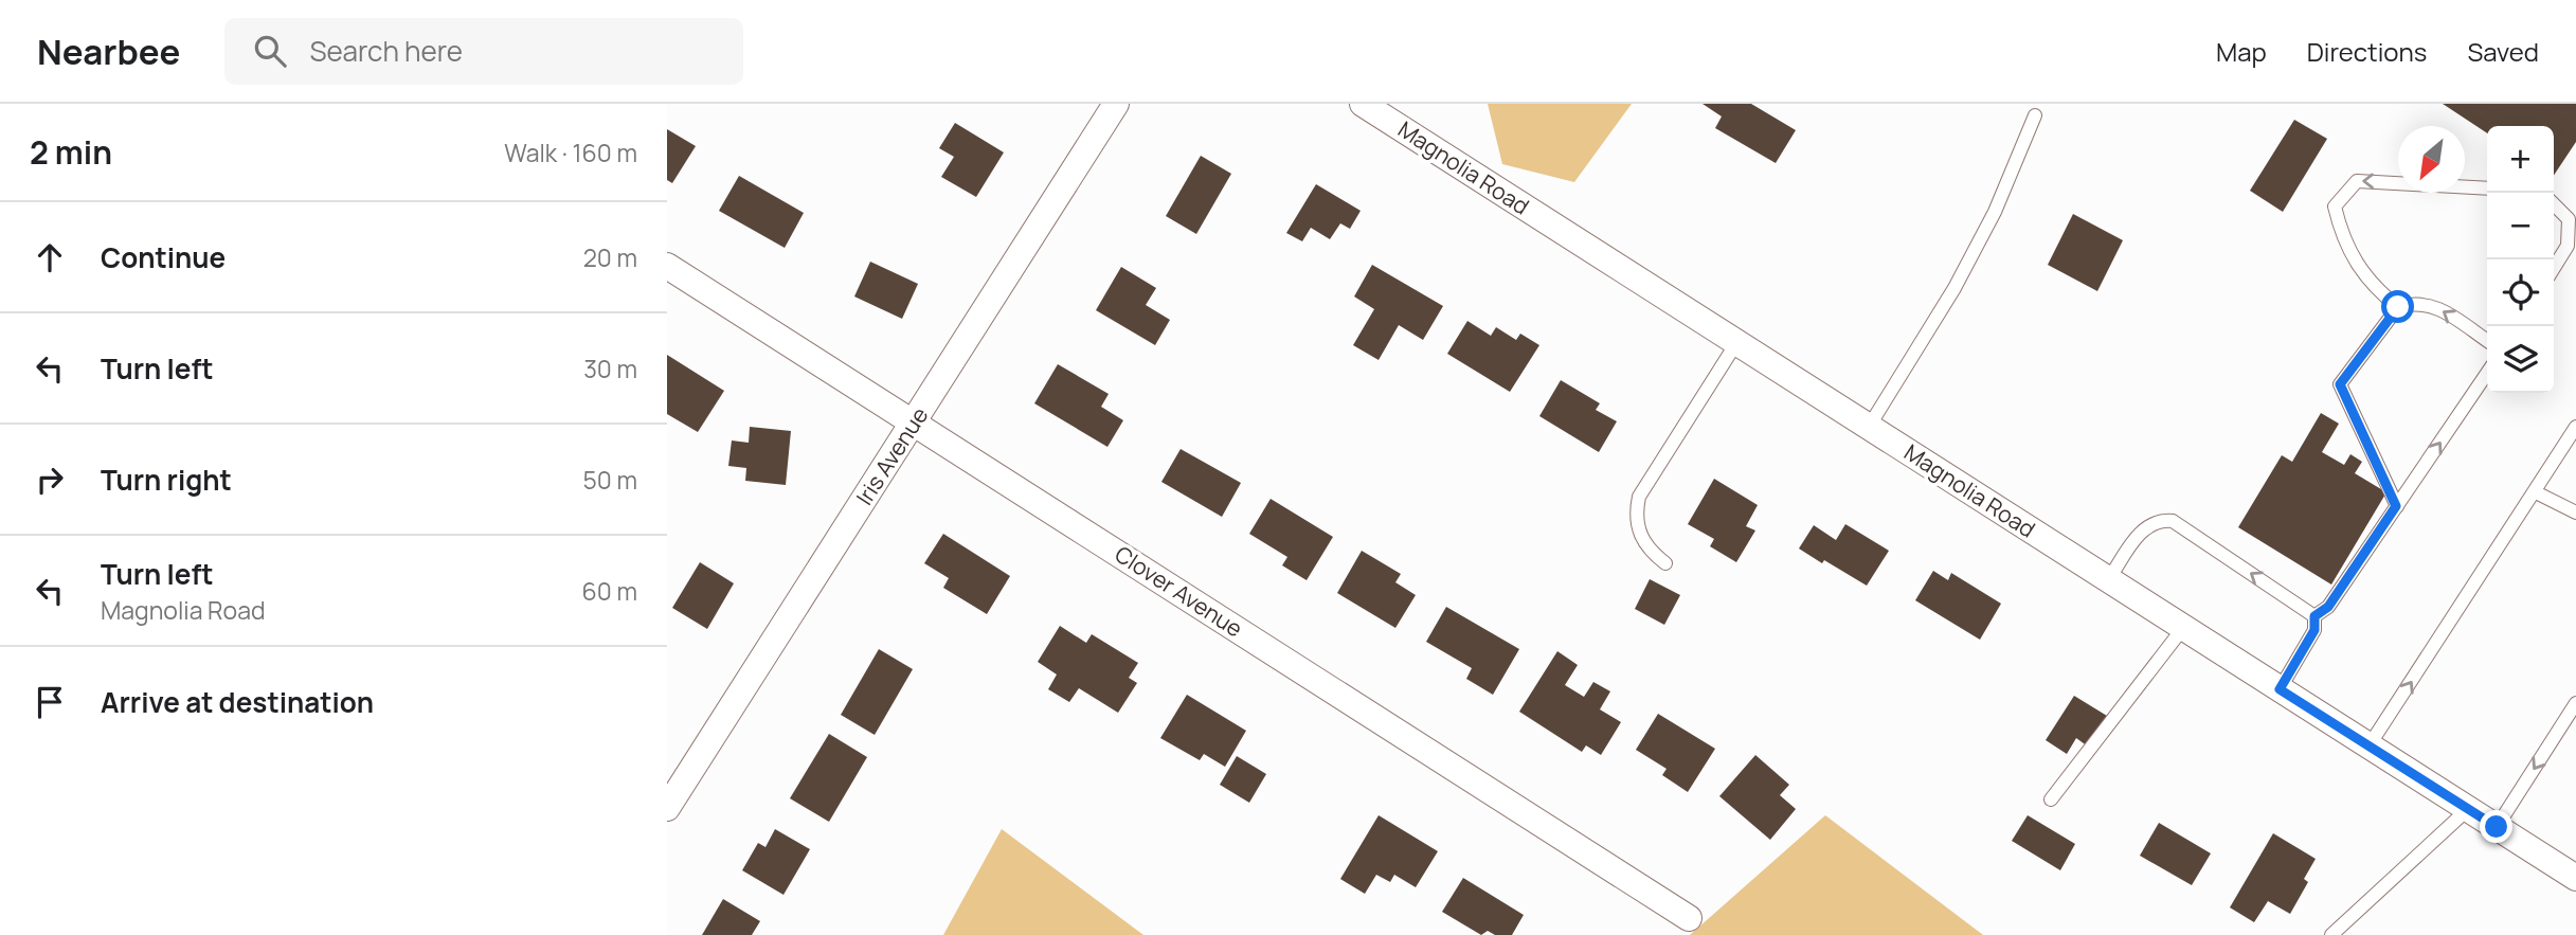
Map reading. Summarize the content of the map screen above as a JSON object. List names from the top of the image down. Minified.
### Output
{"streets":{"street":["Magnolia Road","Iris Avenue","Clover Avenue"]},"crossings":[["Iris Avenue","Clover Avenue"]],"north":"bottom left","page":{"header":"Nearbee","search":"Search here","nav":["Map","Directions","Saved"],"heading":["2 min","Walk · 160 m"],"map_buttons":["+","−"],"list":[["Continue","20 m"],["Turn left","30 m"],["Turn right","50 m"],["Turn left","Magnolia Road","60 m"],"Arrive at destination"]}}
